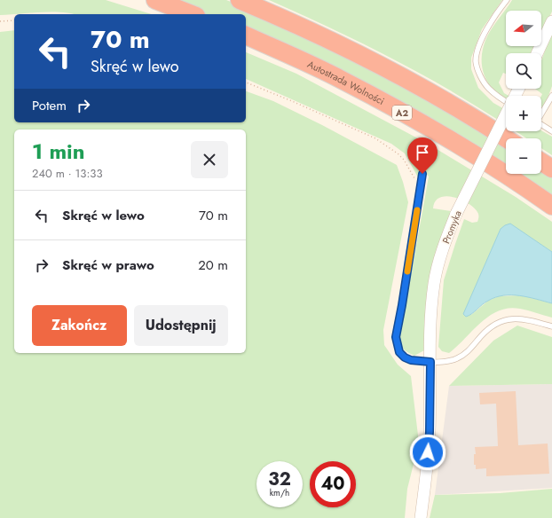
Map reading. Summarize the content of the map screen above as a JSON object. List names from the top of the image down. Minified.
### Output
{"streets":{"highway":["Autostrada Wolności","A2"],"street":["Promyka"]},"north":"left","page":{"map_buttons":["+","−"],"turn":["70 m","Skręć w lewo"],"then":"Potem","heading":["1 min","240 m · 13:33"],"list":[{"name":"Skręć w lewo","value":"70 m"},{"name":"Skręć w prawo","value":"20 m"}],"buttons":["Zakończ","Udostępnij"],"speed":"32 km/h","limit":"40"}}
